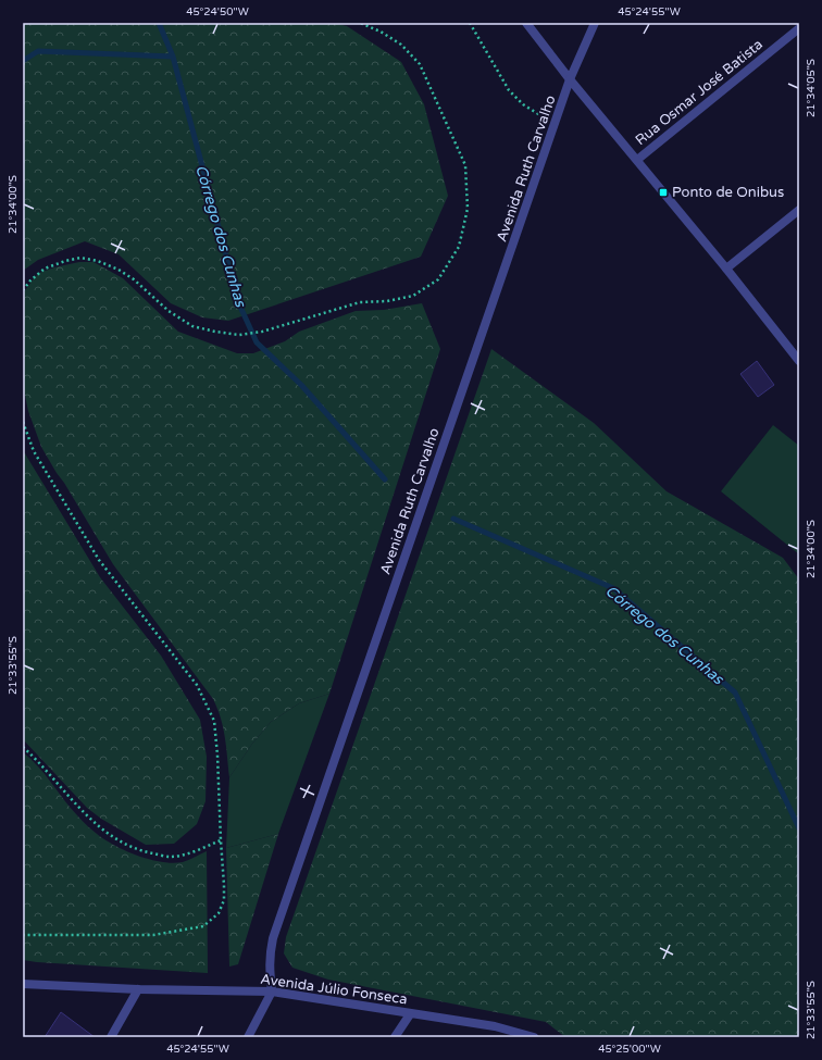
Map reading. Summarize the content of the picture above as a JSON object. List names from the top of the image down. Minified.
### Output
{"streets":{"street":["Rua Osmar José Batista","Avenida Ruth Carvalho","Avenida Júlio Fonseca"]},"crossings":[["Avenida Ruth Carvalho","Avenida Júlio Fonseca"]],"water":["Córrego dos Cunhas"],"places":{"transit":["Ponto de Onibus"]},"coordinates":["45°24'50\"W","45°24'55\"W","21°34'05\"S","21°34'00\"S","21°33'55\"S","45°25'00\"W"]}
